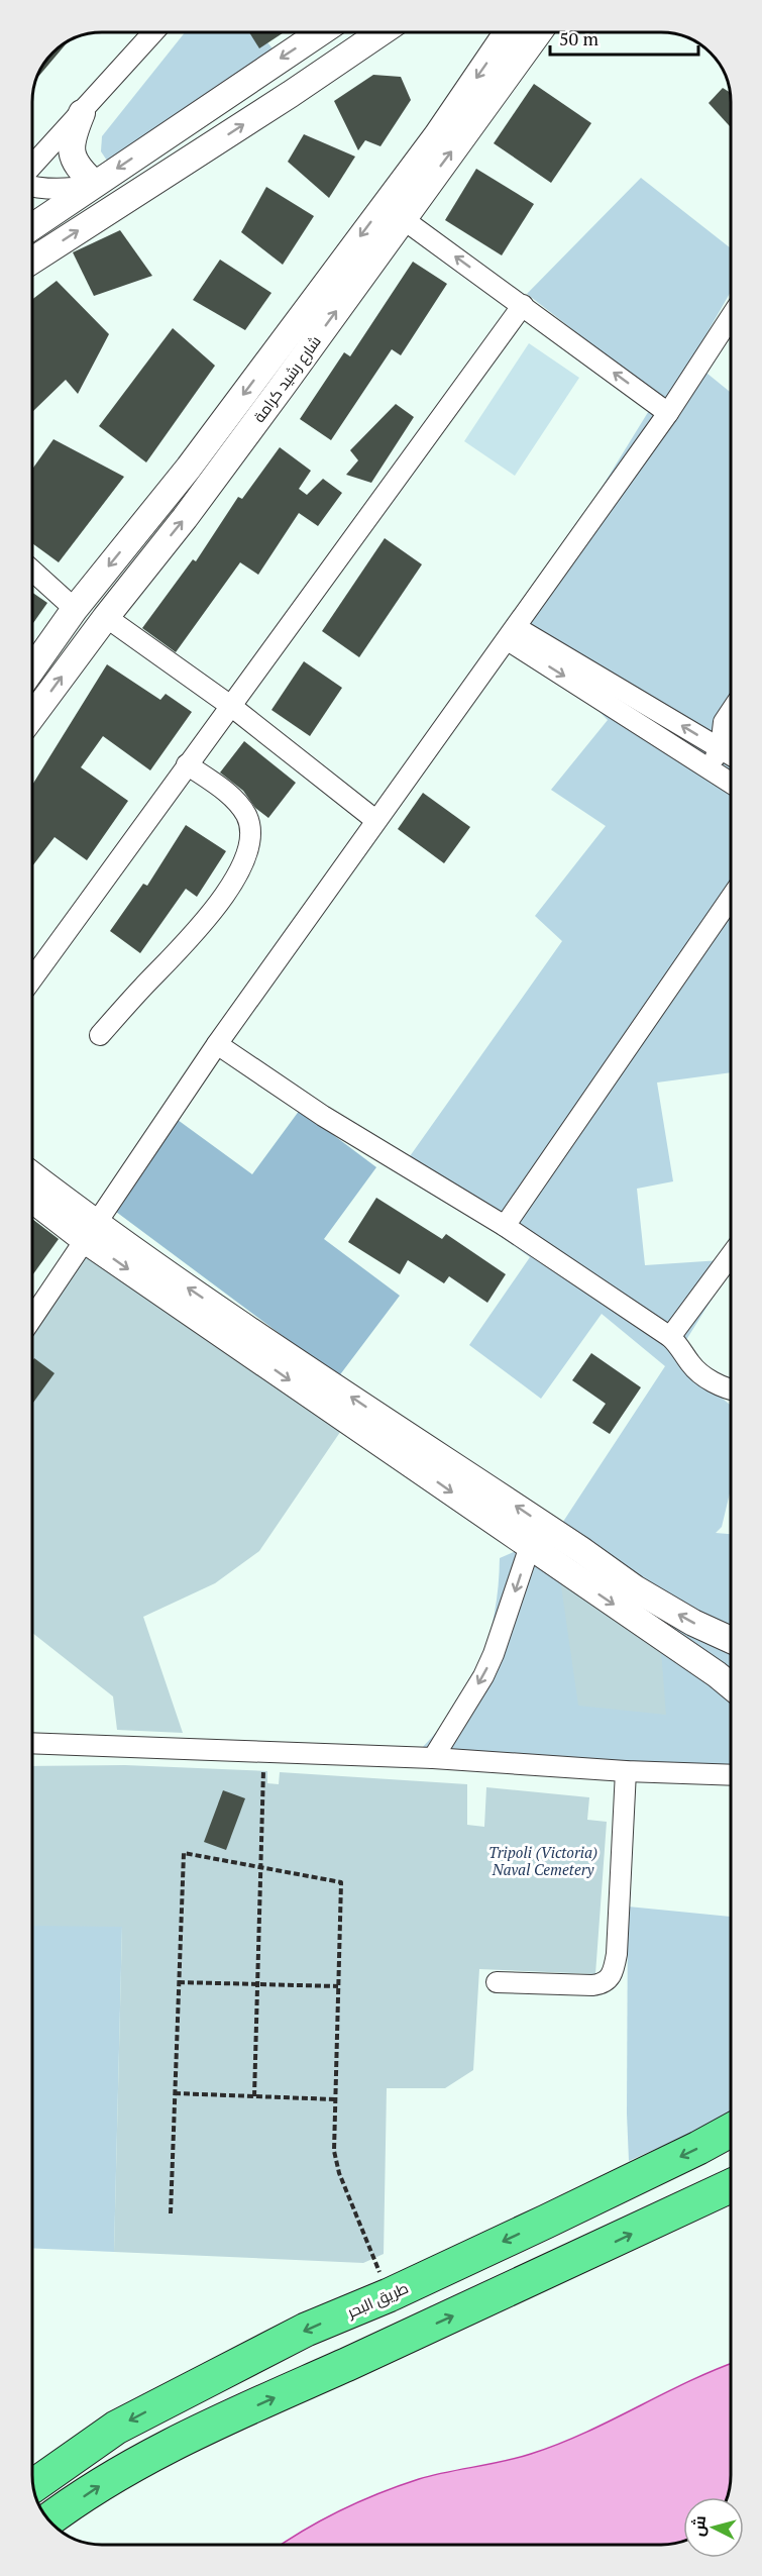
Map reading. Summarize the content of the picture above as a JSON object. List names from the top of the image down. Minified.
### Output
{"streets":{"highway":["طريق البحر"],"street":["شارع رشيد كرامة"]},"parks":["Tripoli (Victoria) Naval Cemetery"],"scale_bar":"50 m","north":"left"}
